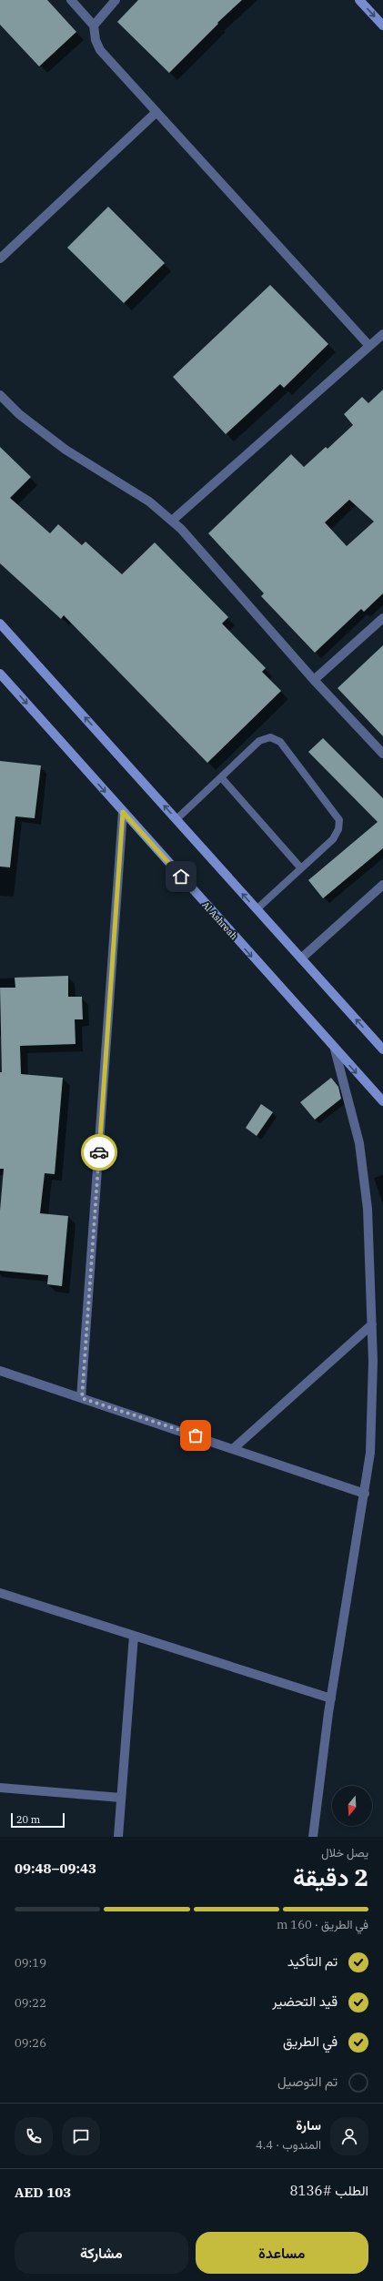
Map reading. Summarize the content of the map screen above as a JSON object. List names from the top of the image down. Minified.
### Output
{"streets":{"street":["Al Ashreah"]},"scale_bar":"20 m","north":"bottom","page":{"scale":"20 m","heading":["2 دقيقة","يصل خلال","09:43–09:48"],"panel":["سارة","المندوب · 4.4","الطلب #8136","AED 103"],"bar":"في الطريق · 160 m","list":[["تم التأكيد","09:19"],["قيد التحضير","09:22"],["في الطريق","09:26"],"تم التوصيل"],"buttons":["مساعدة","مشاركة"]}}
